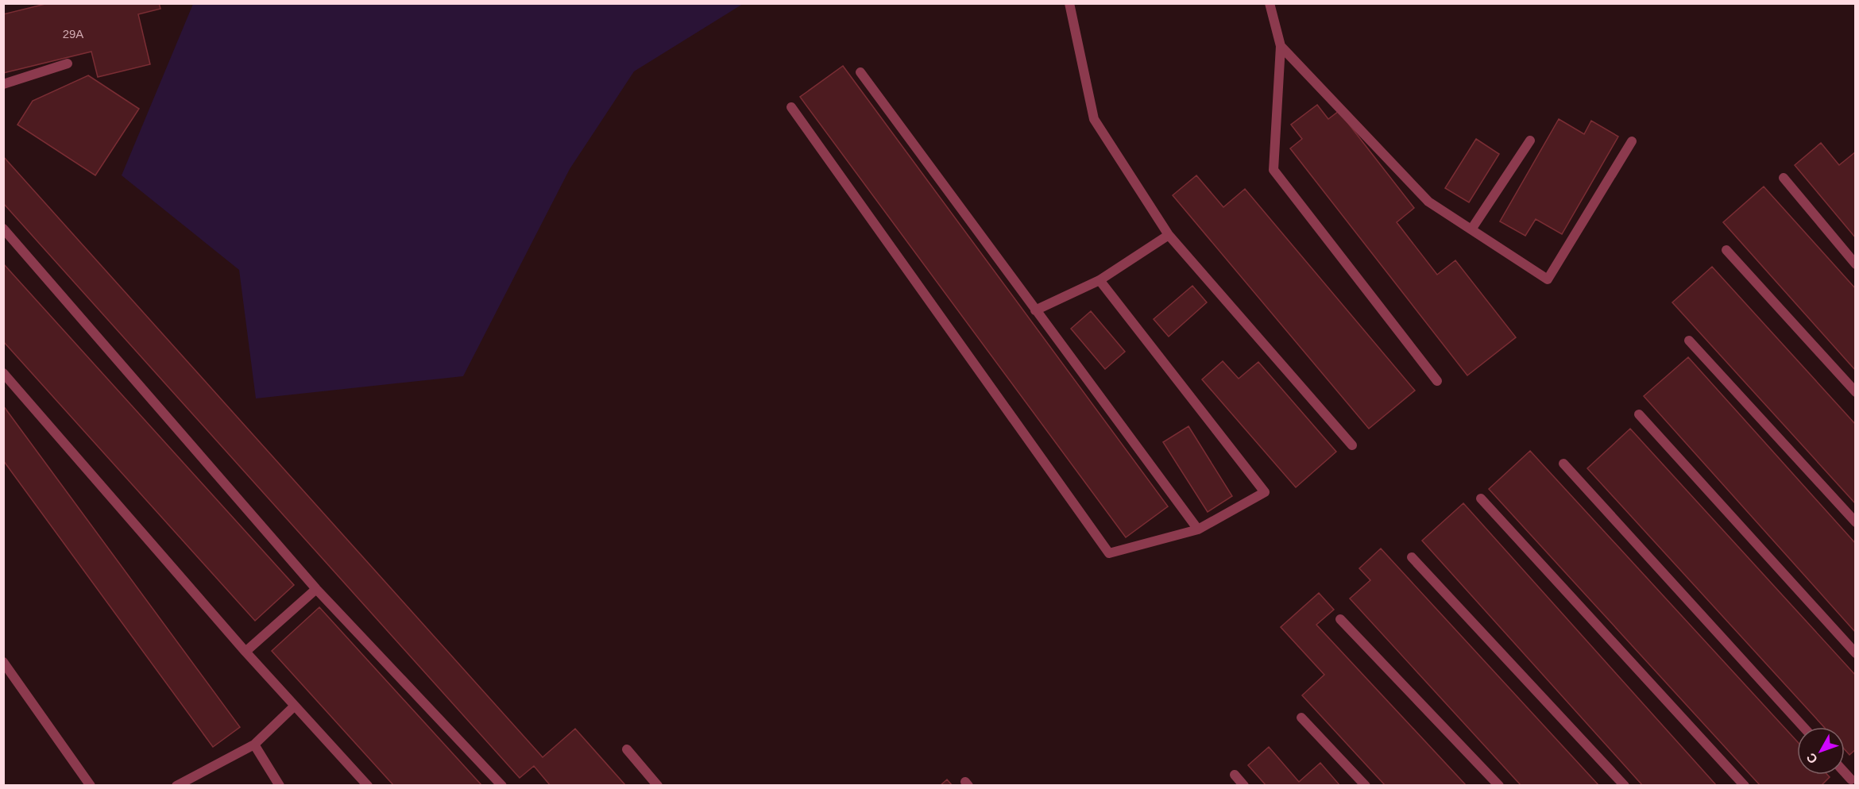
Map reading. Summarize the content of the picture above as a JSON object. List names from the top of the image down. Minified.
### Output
{"house_numbers":["29А"],"north":"bottom left"}
